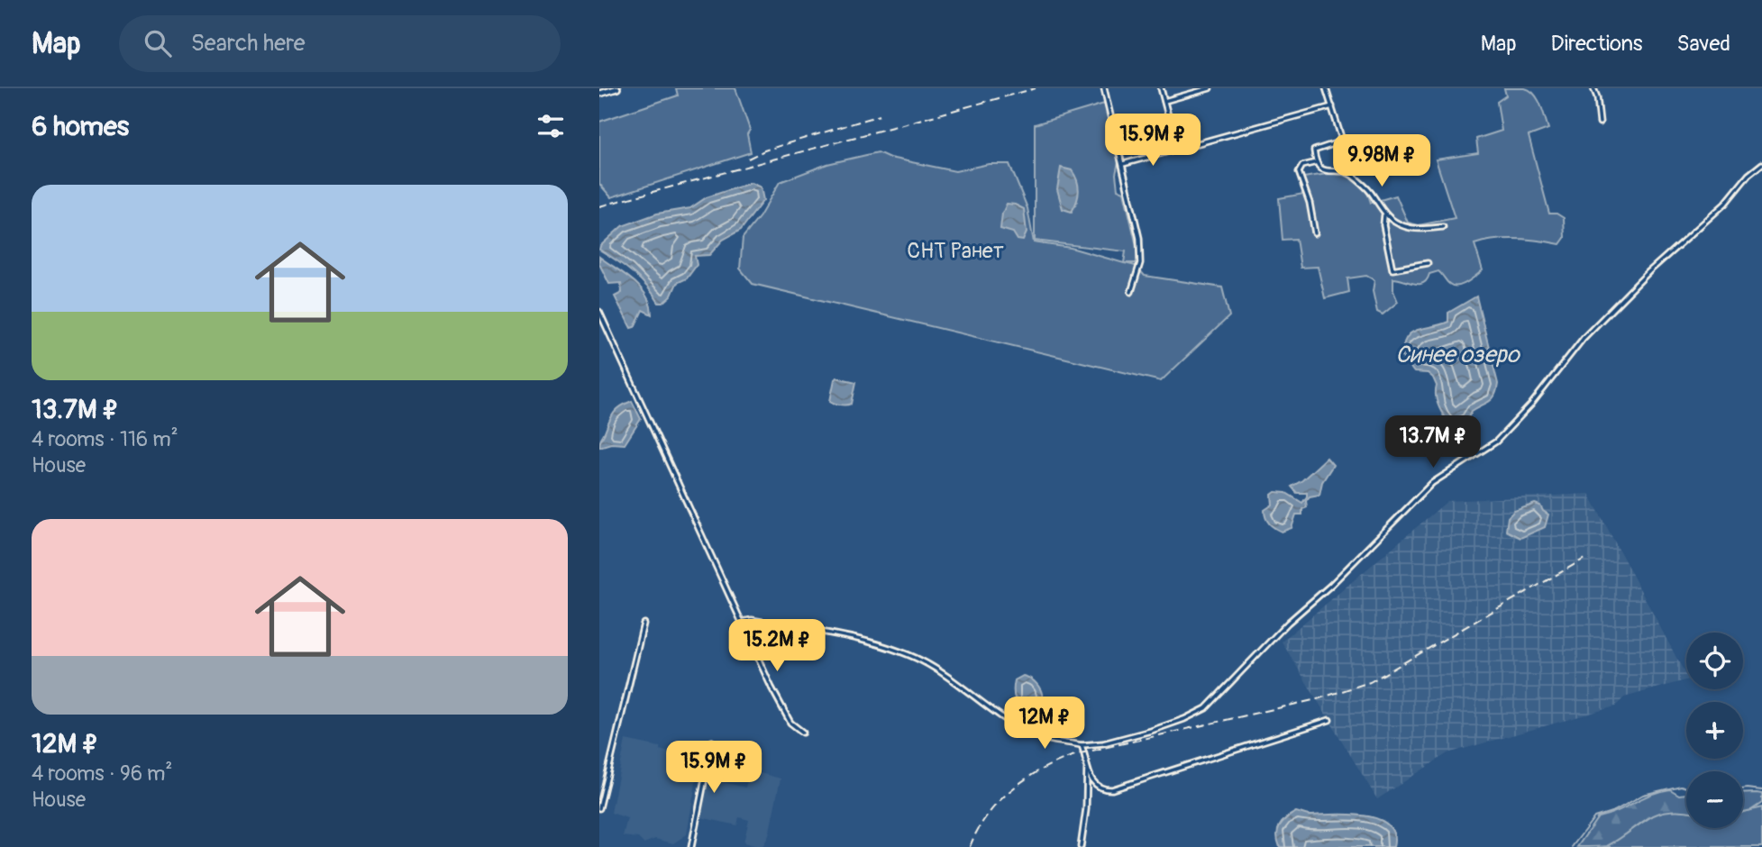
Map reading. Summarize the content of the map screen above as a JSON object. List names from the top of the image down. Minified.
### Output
{"water":["Синее озеро"],"parks":["СНТ Ранет"],"page":{"header":"Map","search":"Search here","nav":["Map","Directions","Saved"],"heading":"6 homes","price":["15.9M ₽","9.98M ₽","13.7M ₽","15.2M ₽","12M ₽","15.9M ₽"],"list":[{"name":"13.7M ₽","note":"4 rooms · 116 m² · House"},{"name":"12M ₽","note":"4 rooms · 96 m² · House"}],"map_buttons":["+","−"]}}
